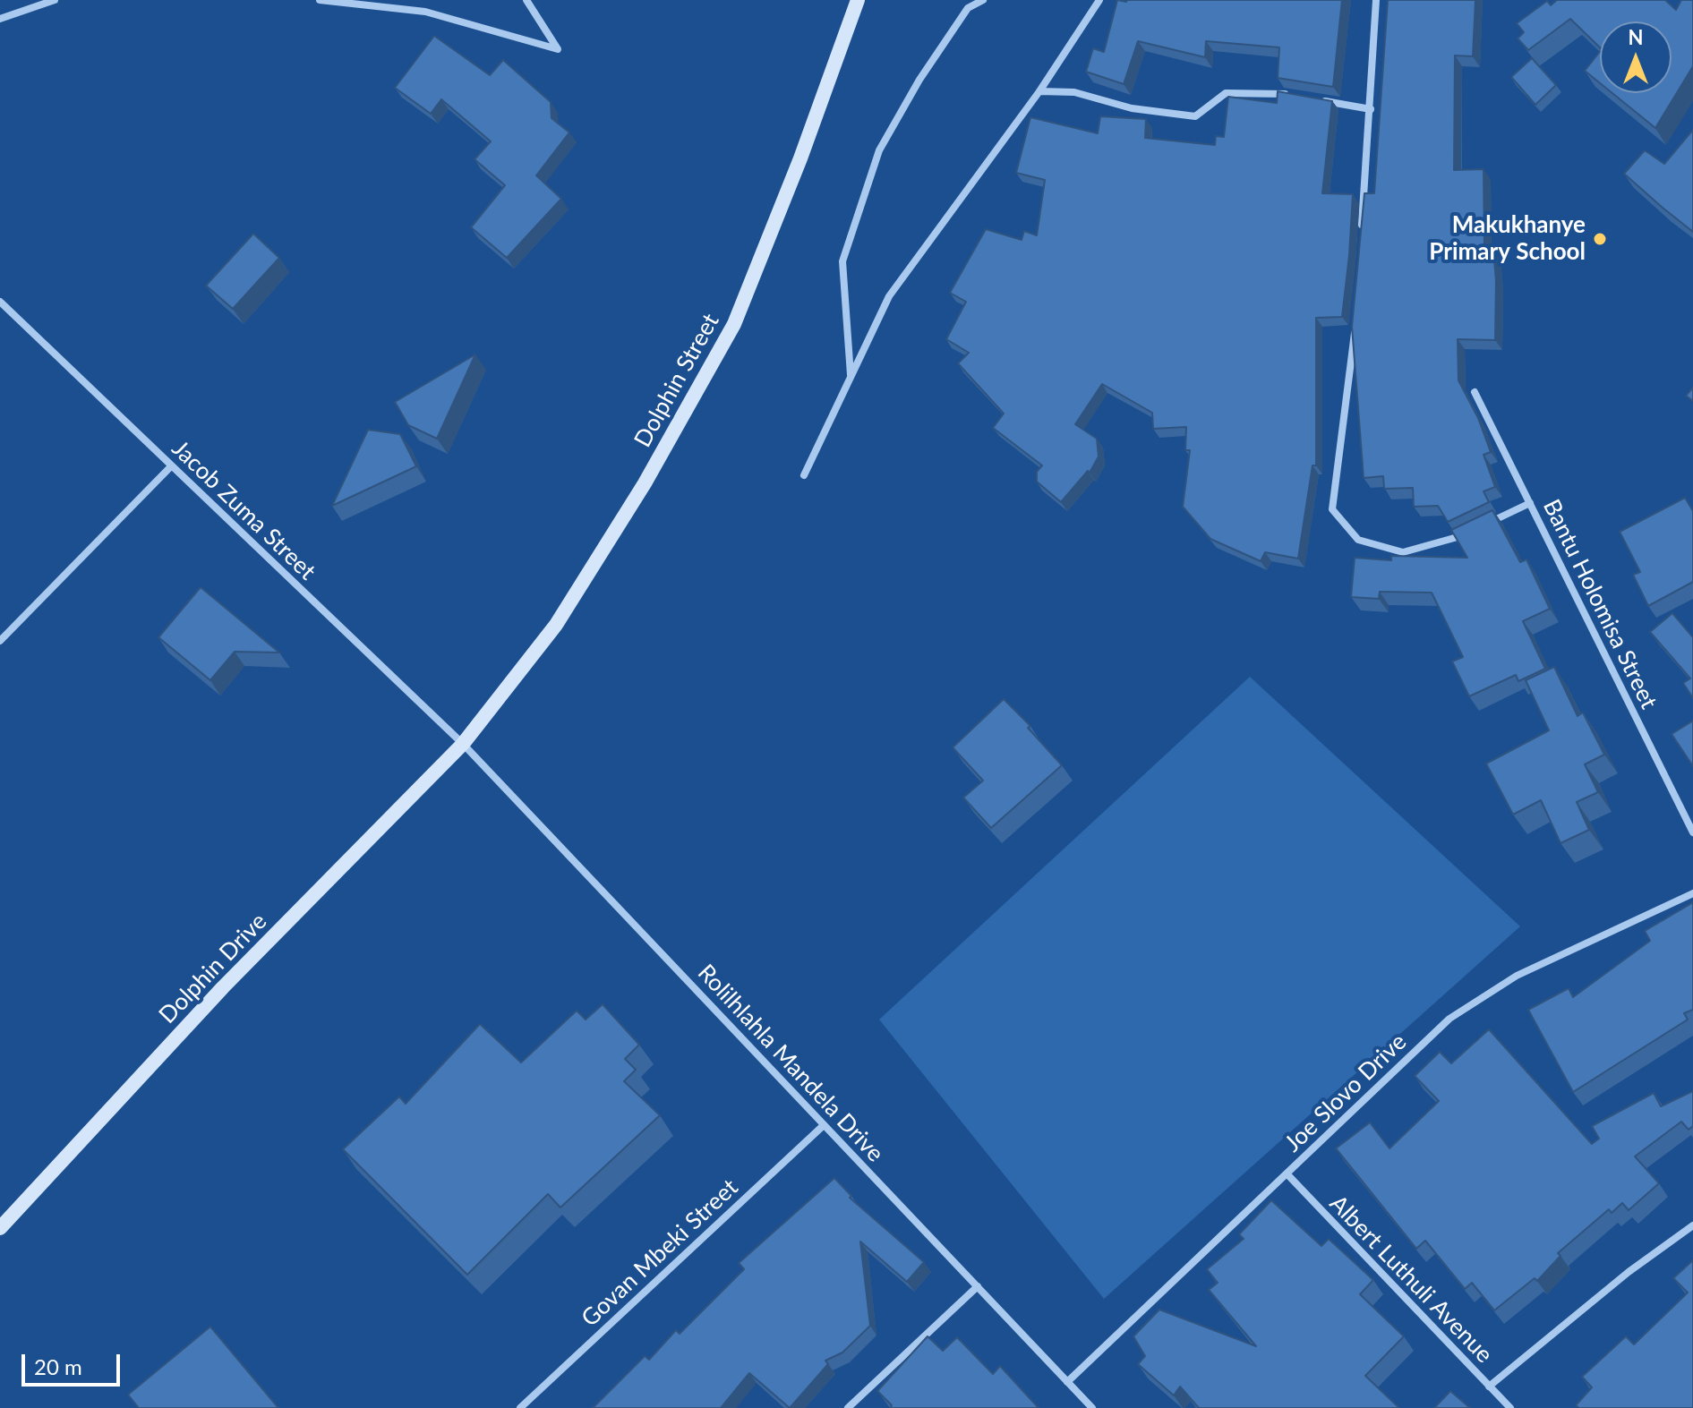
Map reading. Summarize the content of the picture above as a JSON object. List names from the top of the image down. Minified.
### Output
{"streets":{"street":["Dolphin Street","Jacob Zuma Street","Bantu Holomisa Street","Dolphin Drive","Rolilhlahla Mandela Drive","Joe Slovo Drive","Govan Mbeki Street","Albert Luthuli Avenue"]},"crossings":[["Dolphin Street","Jacob Zuma Street"],["Dolphin Street","Dolphin Drive"],["Dolphin Street","Rolilhlahla Mandela Drive"],["Jacob Zuma Street","Dolphin Drive"],["Jacob Zuma Street","Rolilhlahla Mandela Drive"],["Dolphin Drive","Rolilhlahla Mandela Drive"],["Rolilhlahla Mandela Drive","Joe Slovo Drive"],["Rolilhlahla Mandela Drive","Govan Mbeki Street"],["Joe Slovo Drive","Albert Luthuli Avenue"]],"places":["Makukhanye Primary School"],"scale_bar":"20 m","north":"top"}
